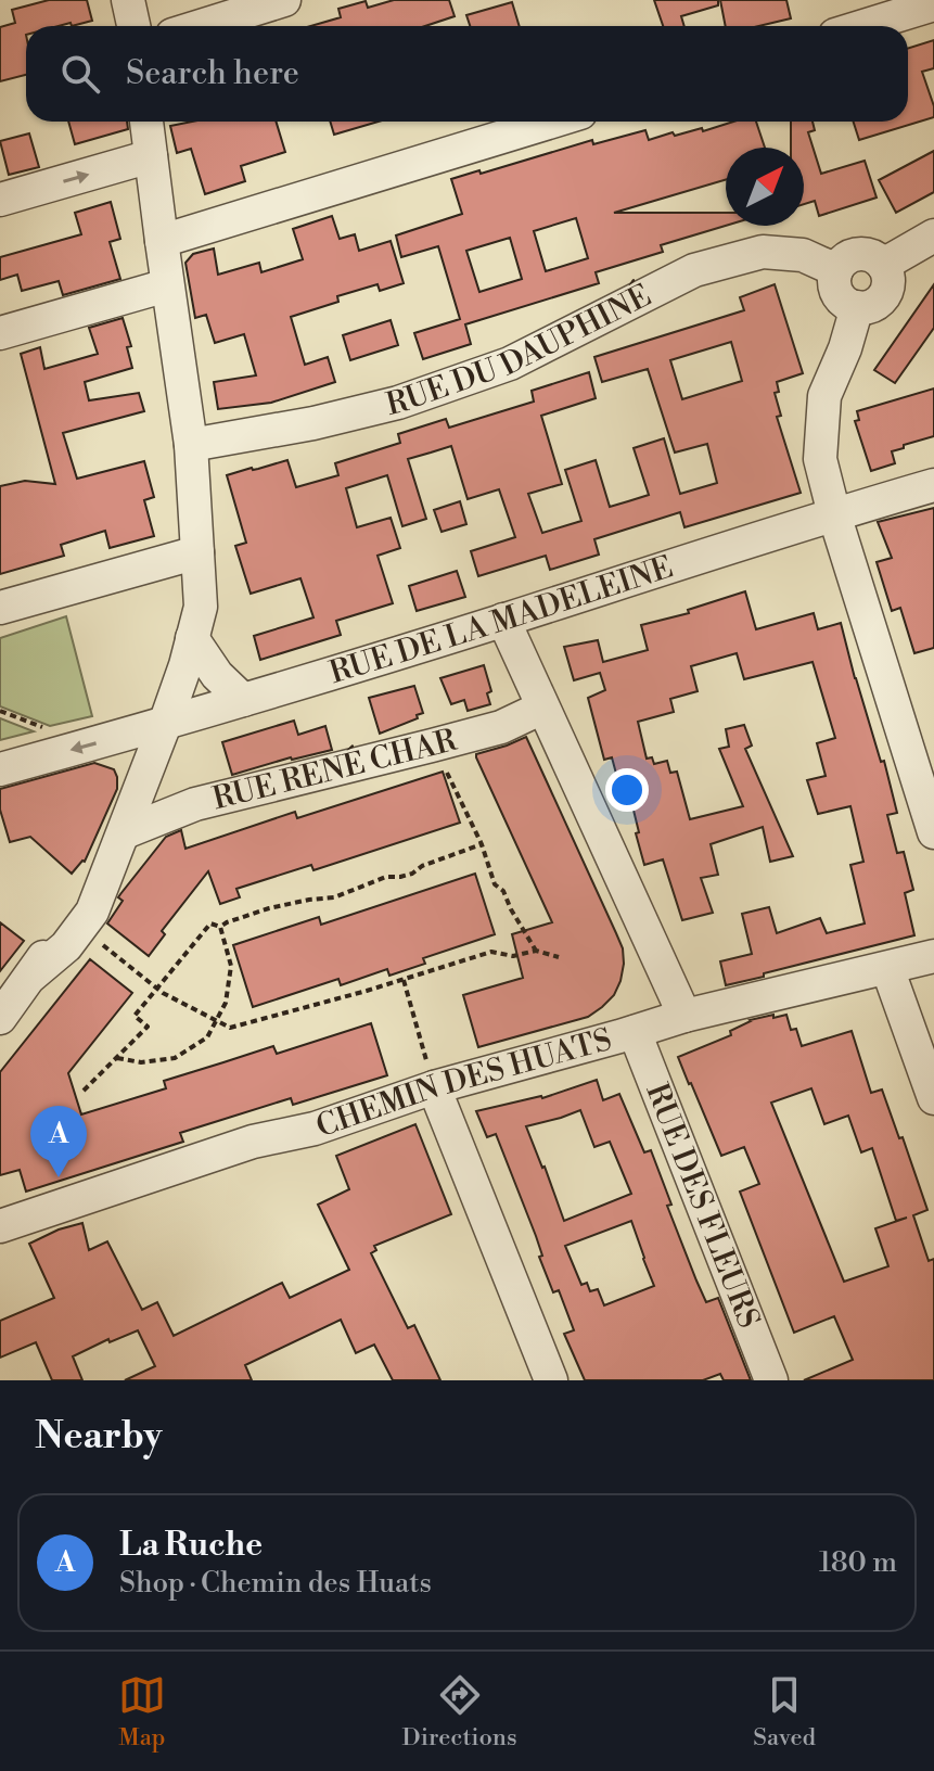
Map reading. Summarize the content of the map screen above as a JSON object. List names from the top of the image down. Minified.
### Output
{"streets":{"street":["RUE DU DAUPHINÉ","RUE DE LA MADELEINE","RUE RENÉ CHAR","CHEMIN DES HUATS","RUE DES FLEURS"]},"crossings":[["CHEMIN DES HUATS","RUE DES FLEURS"]],"north":"top right","page":{"search":"Search here","pins":"A","heading":"Nearby","list":[{"mark":"A","name":"La Ruche","note":"Shop · Chemin des Huats","value":"180 m"}],"nav":["Map","Directions","Saved"]}}
